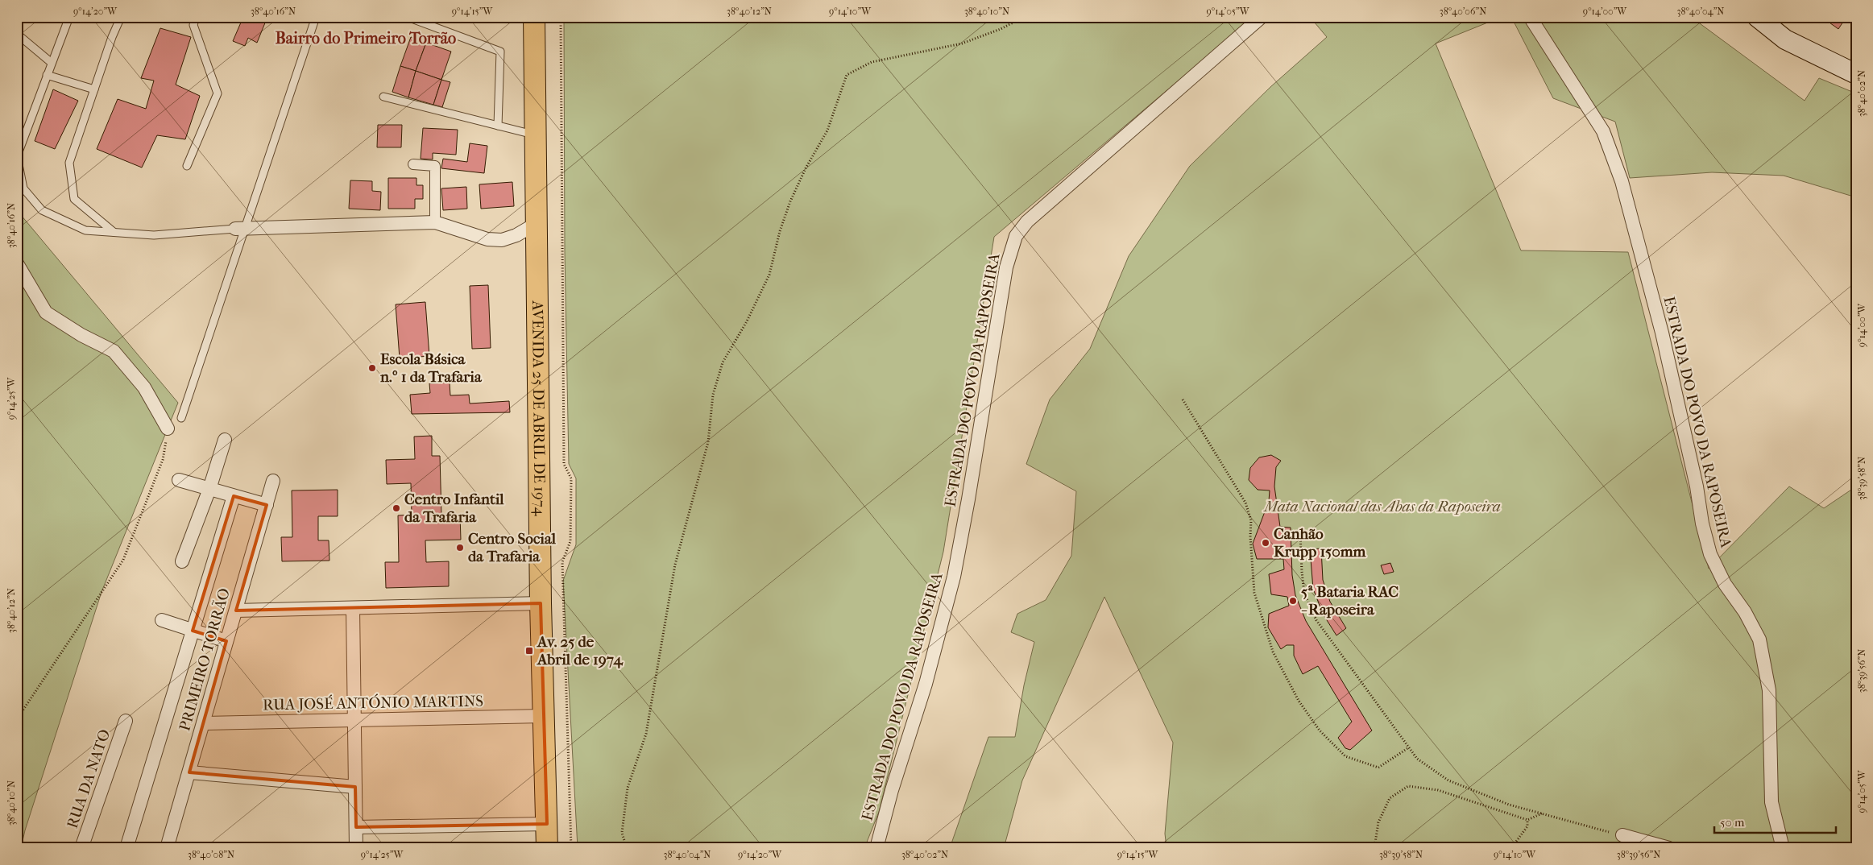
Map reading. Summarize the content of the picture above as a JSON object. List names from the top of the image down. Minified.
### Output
{"streets":{"main road":["AVENIDA 25 DE ABRIL DE 1974"],"street":["ESTRADA DO POVO DA RAPOSEIRA","PRIMEIRO TORRÃO","RUA JOSÉ ANTÓNIO MARTINS","RUA DA NATO"]},"crossings":[["AVENIDA 25 DE ABRIL DE 1974","RUA JOSÉ ANTÓNIO MARTINS"],["PRIMEIRO TORRÃO","RUA JOSÉ ANTÓNIO MARTINS"]],"districts":["Bairro do Primeiro Torrão"],"parks":["Mata Nacional das Abas da Raposeira"],"places":{"other":["Escola Básica n.º 1 da Trafaria","Centro Infantil da Trafaria","Canhão Krupp 150mm","Centro Social da Trafaria","5ª Bataria RAC - Raposeira"],"transit":["Av. 25 de Abril de 1974"]},"scale_bar":"50 m","coordinates":["9°14'20\"W","38°40'16\"N","9°14'15\"W","38°40'12\"N","9°14'10\"W","38°40'10\"N","9°14'05\"W","38°40'06\"N","9°14'00\"W","38°40'04\"N","38°40'02\"N","9°14'25\"W","38°39'58\"N","38°39'56\"N","38°40'08\"N"]}
